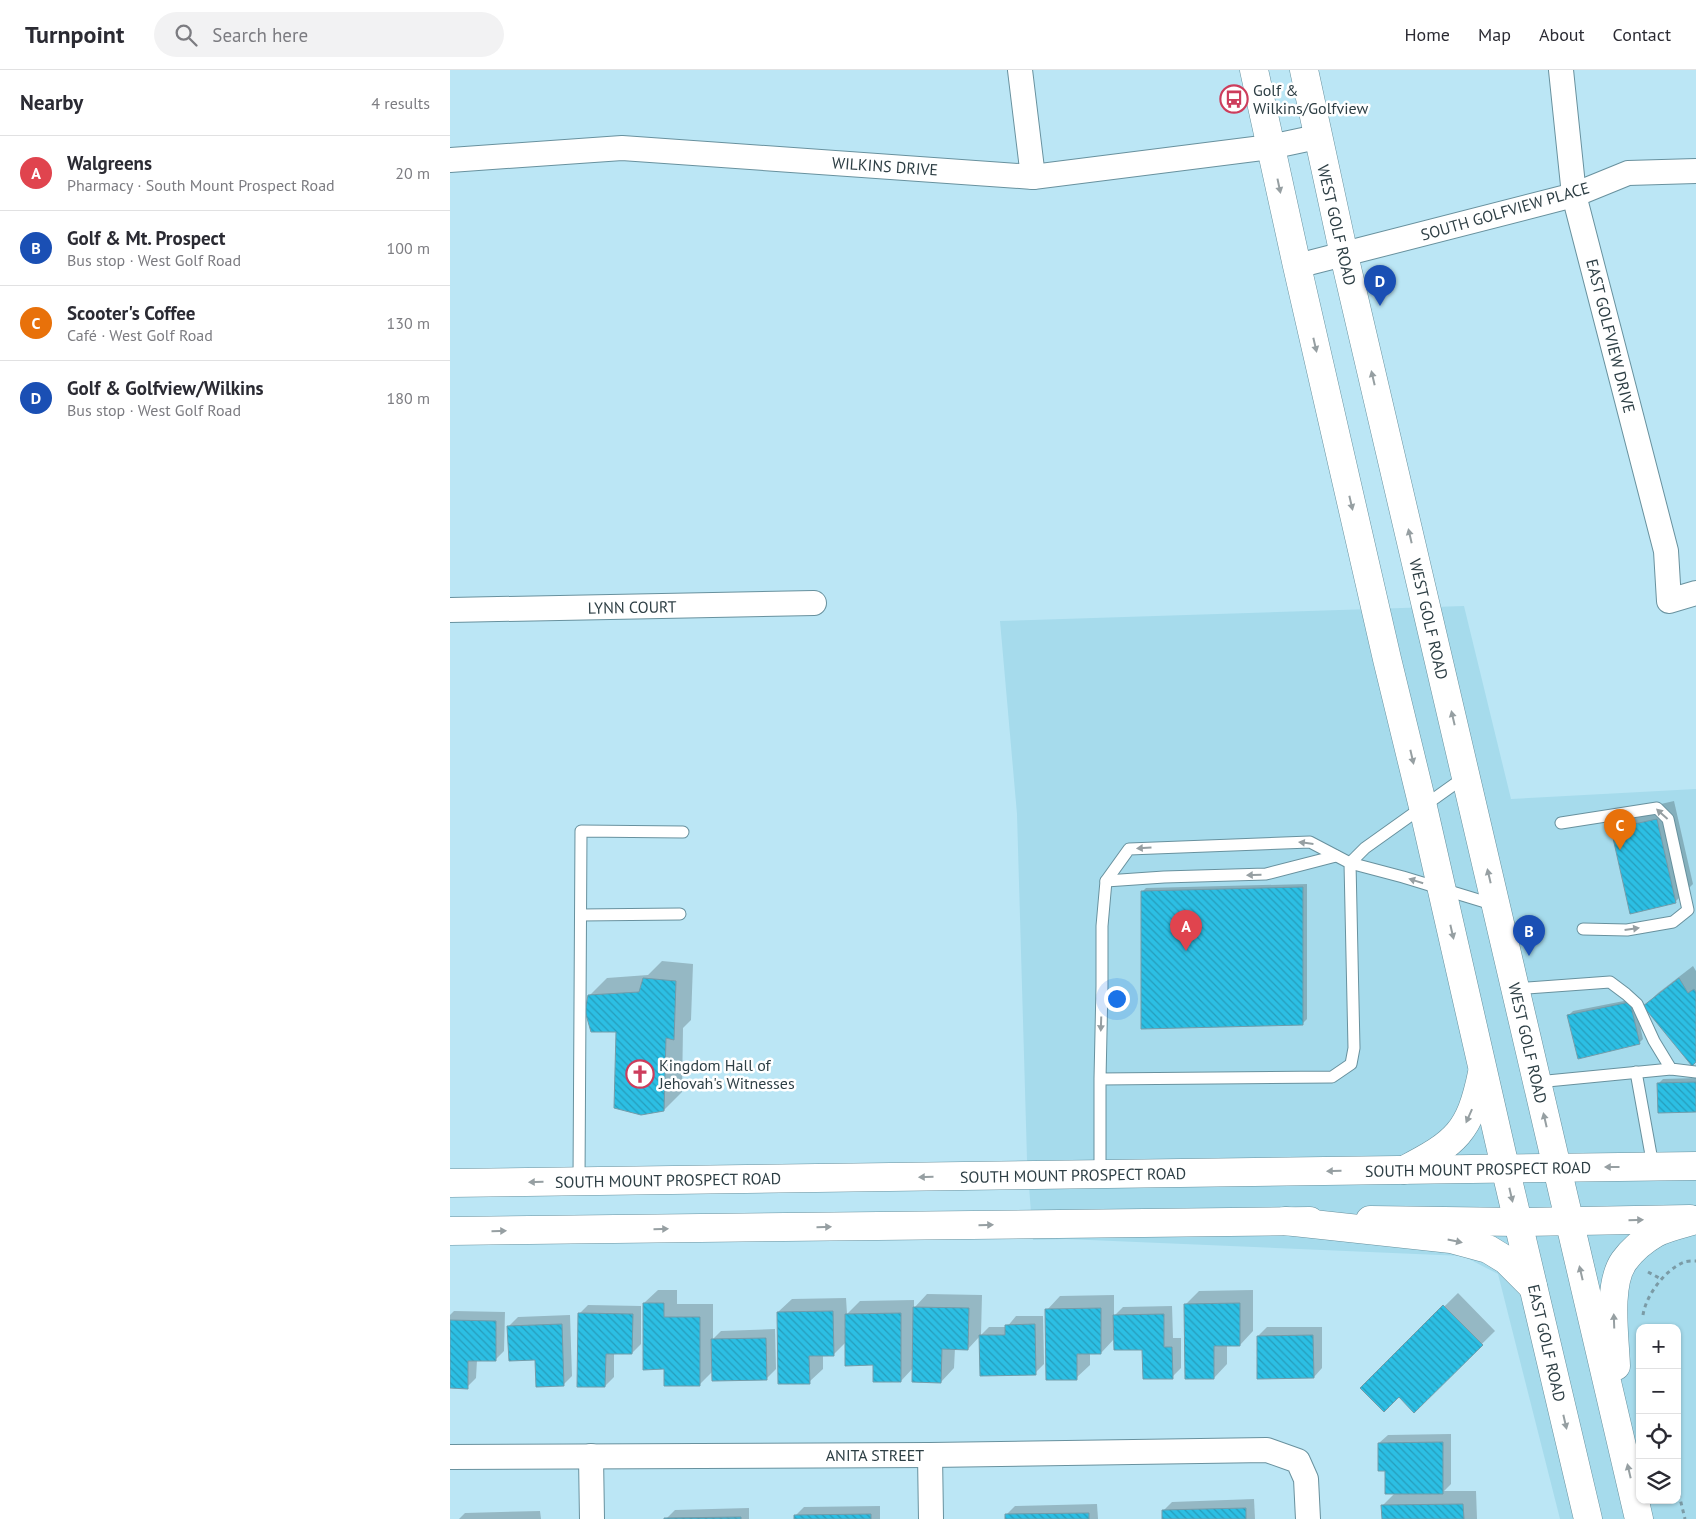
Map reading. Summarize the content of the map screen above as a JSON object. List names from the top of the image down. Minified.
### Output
{"streets":{"main road":["WEST GOLF ROAD","SOUTH MOUNT PROSPECT ROAD","EAST GOLF ROAD"],"street":["WILKINS DRIVE","SOUTH GOLFVIEW PLACE","EAST GOLFVIEW DRIVE","LYNN COURT","ANITA STREET"]},"crossings":[["WILKINS DRIVE","WEST GOLF ROAD"],["SOUTH GOLFVIEW PLACE","WEST GOLF ROAD"],["SOUTH GOLFVIEW PLACE","EAST GOLFVIEW DRIVE"],["WEST GOLF ROAD","SOUTH MOUNT PROSPECT ROAD"],["SOUTH MOUNT PROSPECT ROAD","EAST GOLF ROAD"]],"places":{"bus stop":["Golf & Wilkins/Golfview"],"church":["Kingdom Hall of Jehovah's Witnesses"]},"page":{"header":"Turnpoint","search":"Search here","nav":["Home","Map","About","Contact"],"heading":["Nearby","4 results"],"list":[{"mark":"A","name":"Walgreens","note":"Pharmacy · South Mount Prospect Road","value":"20 m"},{"mark":"B","name":"Golf & Mt. Prospect","note":"Bus stop · West Golf Road","value":"100 m"},{"mark":"C","name":"Scooter's Coffee","note":"Café · West Golf Road","value":"130 m"},{"mark":"D","name":"Golf & Golfview/Wilkins","note":"Bus stop · West Golf Road","value":"180 m"}],"pins":["D","C","A","B"],"map_buttons":["+","−"]}}
